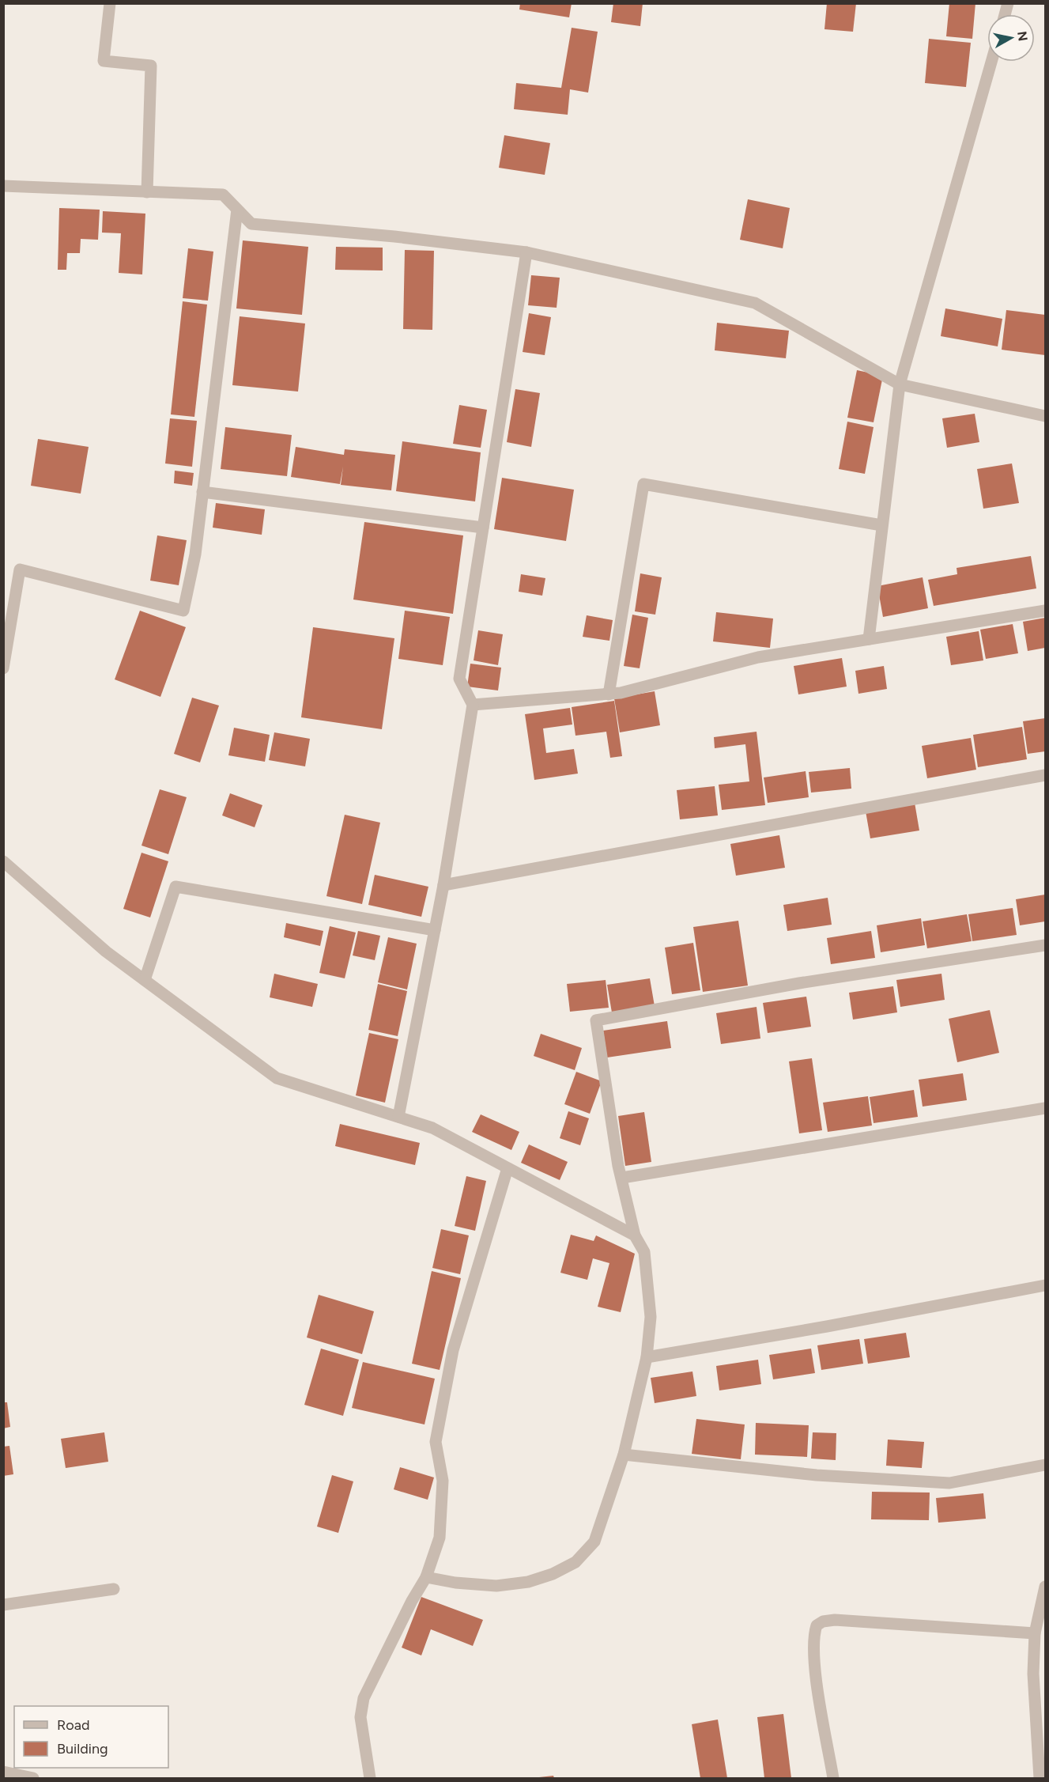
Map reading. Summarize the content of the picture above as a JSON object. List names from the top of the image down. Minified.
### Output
{"legend":["Road","Building"],"north":"right"}
